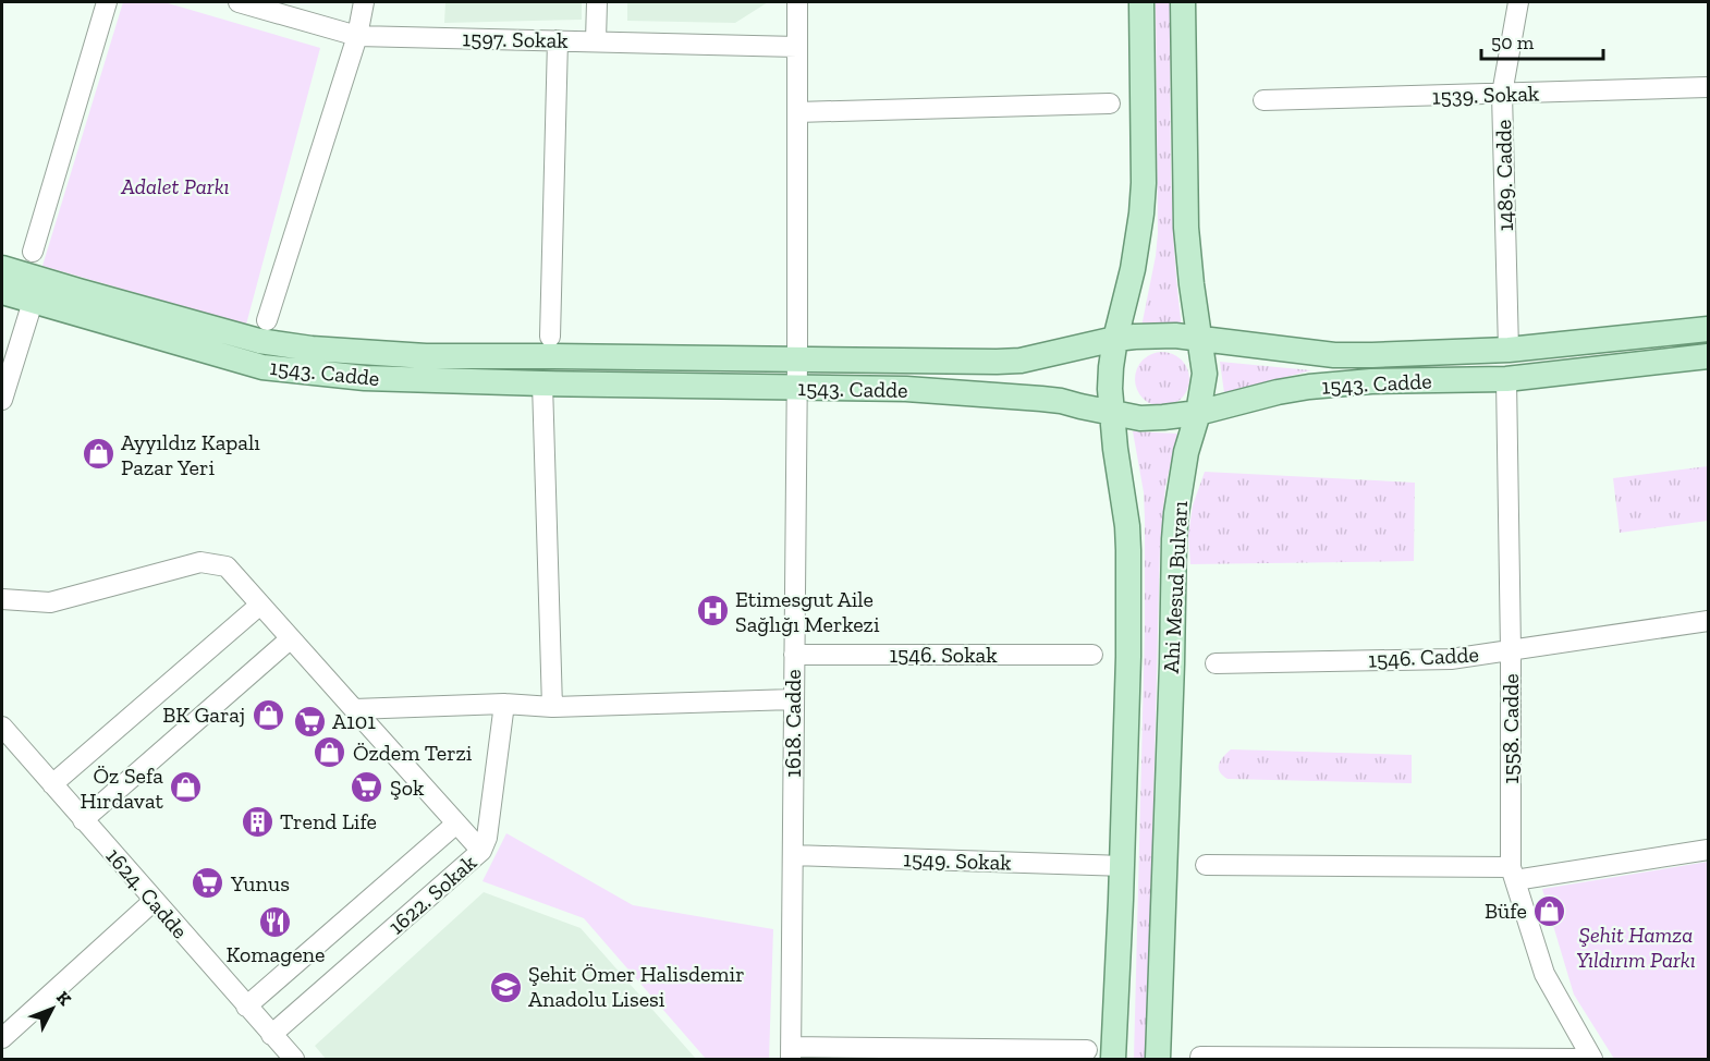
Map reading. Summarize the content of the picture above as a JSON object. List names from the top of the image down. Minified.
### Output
{"streets":{"main road":["1543. Cadde","Ahi Mesud Bulvarı"],"street":["1597. Sokak","1539. Sokak","1489. Cadde","1546. Sokak","1546. Cadde","1618. Cadde","1558. Cadde","1549. Sokak","1624. Cadde","1622. Sokak"]},"crossings":[["1597. Sokak","1618. Cadde"],["1539. Sokak","1489. Cadde"],["1489. Cadde","1543. Cadde"],["1543. Cadde","Ahi Mesud Bulvarı"],["1543. Cadde","1618. Cadde"],["1543. Cadde","1558. Cadde"],["Ahi Mesud Bulvarı","1549. Sokak"],["1546. Sokak","1618. Cadde"],["1546. Cadde","1558. Cadde"],["1618. Cadde","1549. Sokak"],["1624. Cadde","1622. Sokak"]],"parks":["Adalet Parkı","Şehit Hamza Yıldırım Parkı"],"places":{"shop":["Ayyıldız Kapalı Pazar Yeri","BK Garaj","Özdem Terzi","Öz Sefa Hırdavat","Büfe"],"hospital":["Etimesgut Aile Sağlığı Merkezi"],"supermarket":["A101","Şok","Yunus"],"building":["Trend Life"],"restaurant":["Komagene"],"school or university":["Şehit Ömer Halisdemir Anadolu Lisesi"]},"scale_bar":"50 m","north":"top right"}
